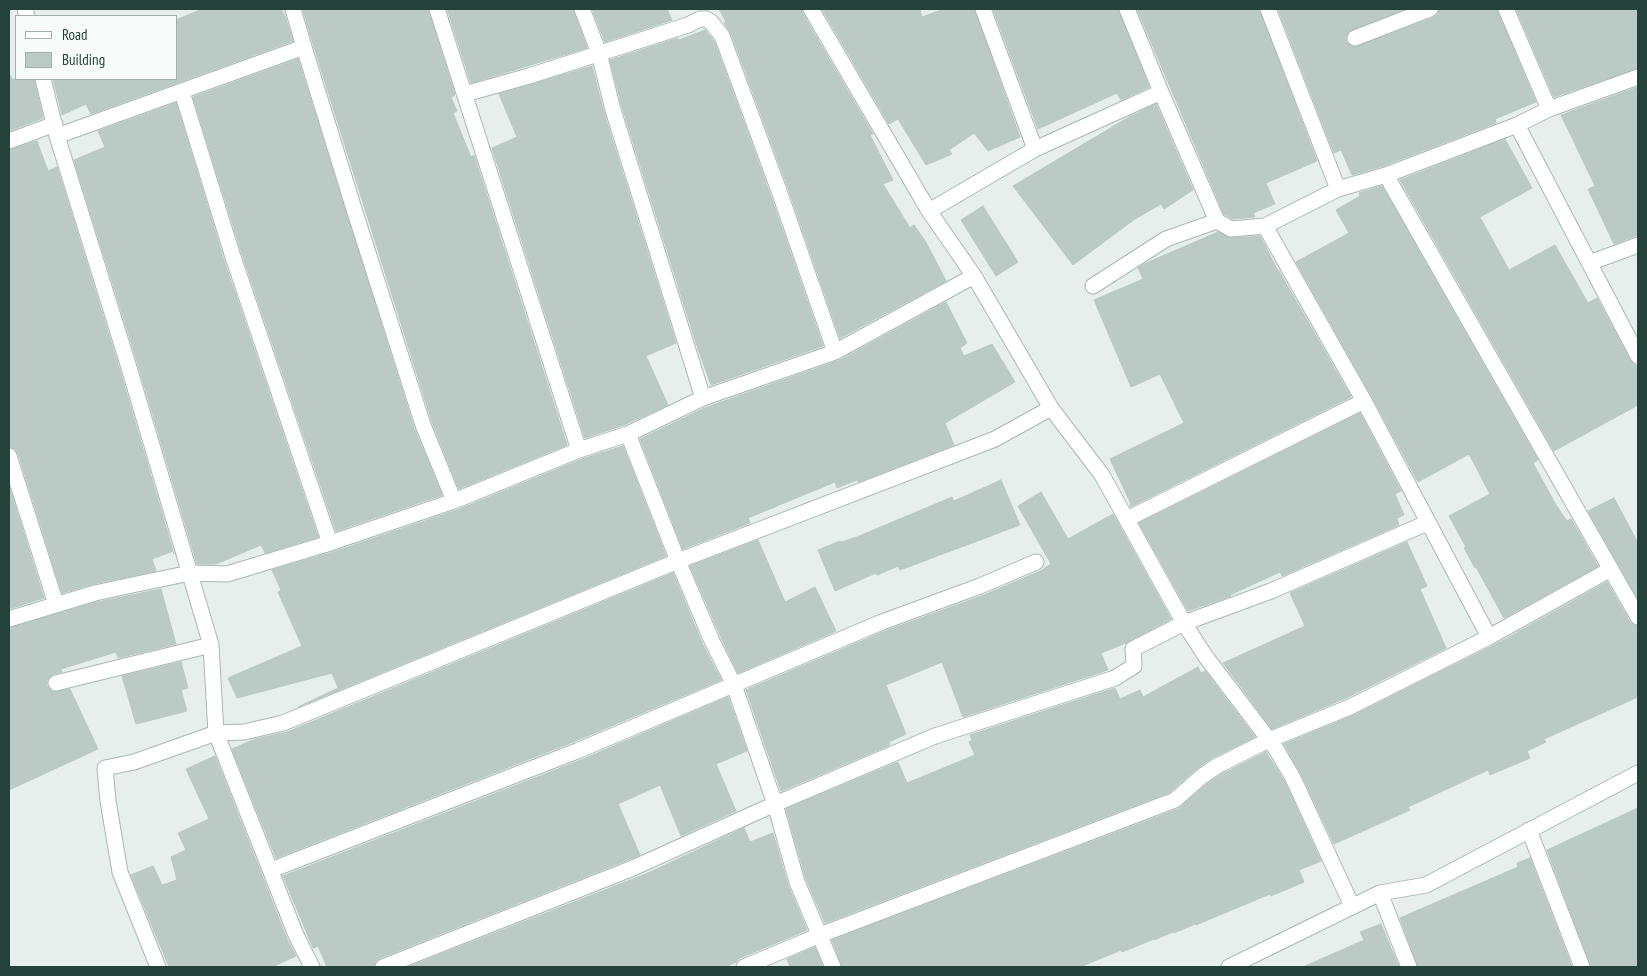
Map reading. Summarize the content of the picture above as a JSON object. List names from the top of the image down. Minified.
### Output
{"legend":["Road","Building"]}
